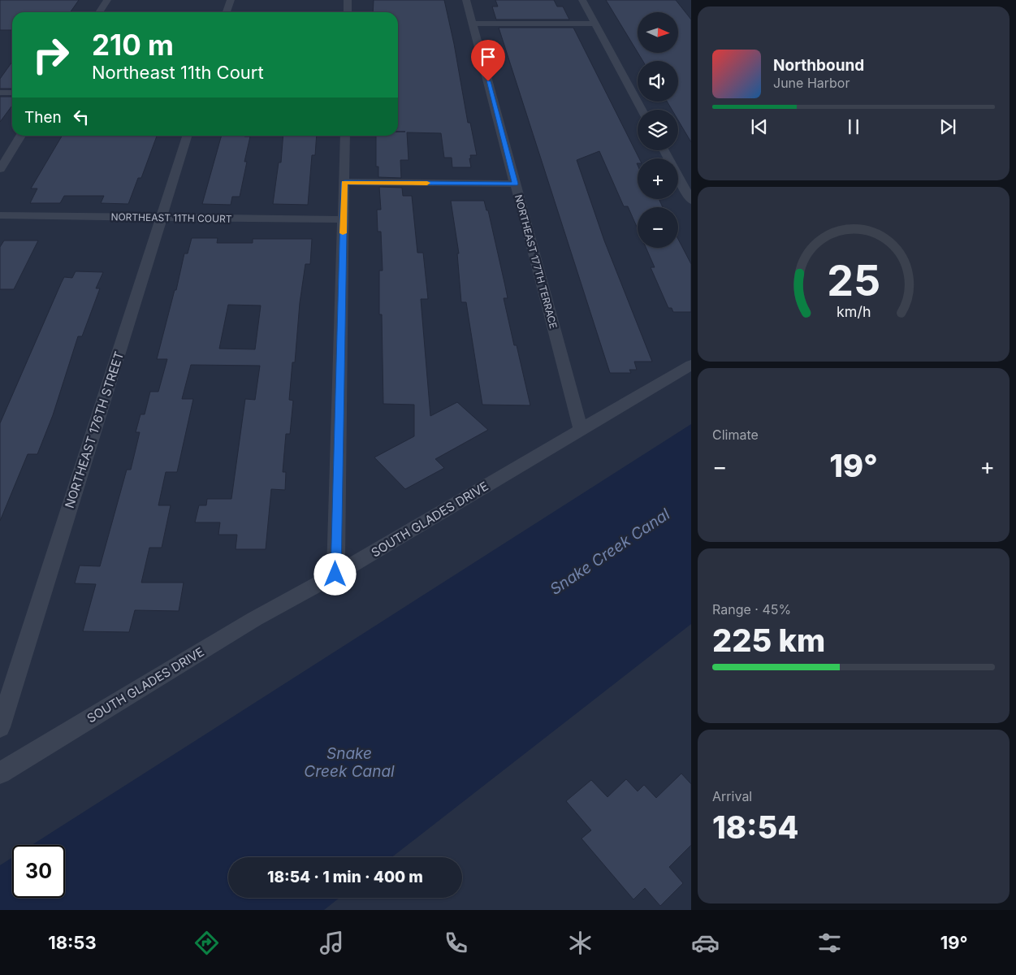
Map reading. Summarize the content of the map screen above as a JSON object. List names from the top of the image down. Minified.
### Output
{"streets":{"street":["NORTHEAST 11TH COURT","NORTHEAST 177TH TERRACE","NORTHEAST 176TH STREET","SOUTH GLADES DRIVE"]},"crossings":[["NORTHEAST 11TH COURT","NORTHEAST 176TH STREET"],["NORTHEAST 177TH TERRACE","SOUTH GLADES DRIVE"]],"water":["Snake Creek Canal"],"north":"right","page":{"map_buttons":["+","−"],"turn":["210 m","Northeast 11th Court"],"song":["Northbound","June Harbor"],"then":"Then","tile":["Climate",["Range · 45%","225 km"],["Arrival","18:54"]],"heat":["−","19°","+"],"limit":"30","trip":"18:54 · 1 min · 400 m","tabs":["18:53","19°"],"gauge":["25","km/h"]}}
